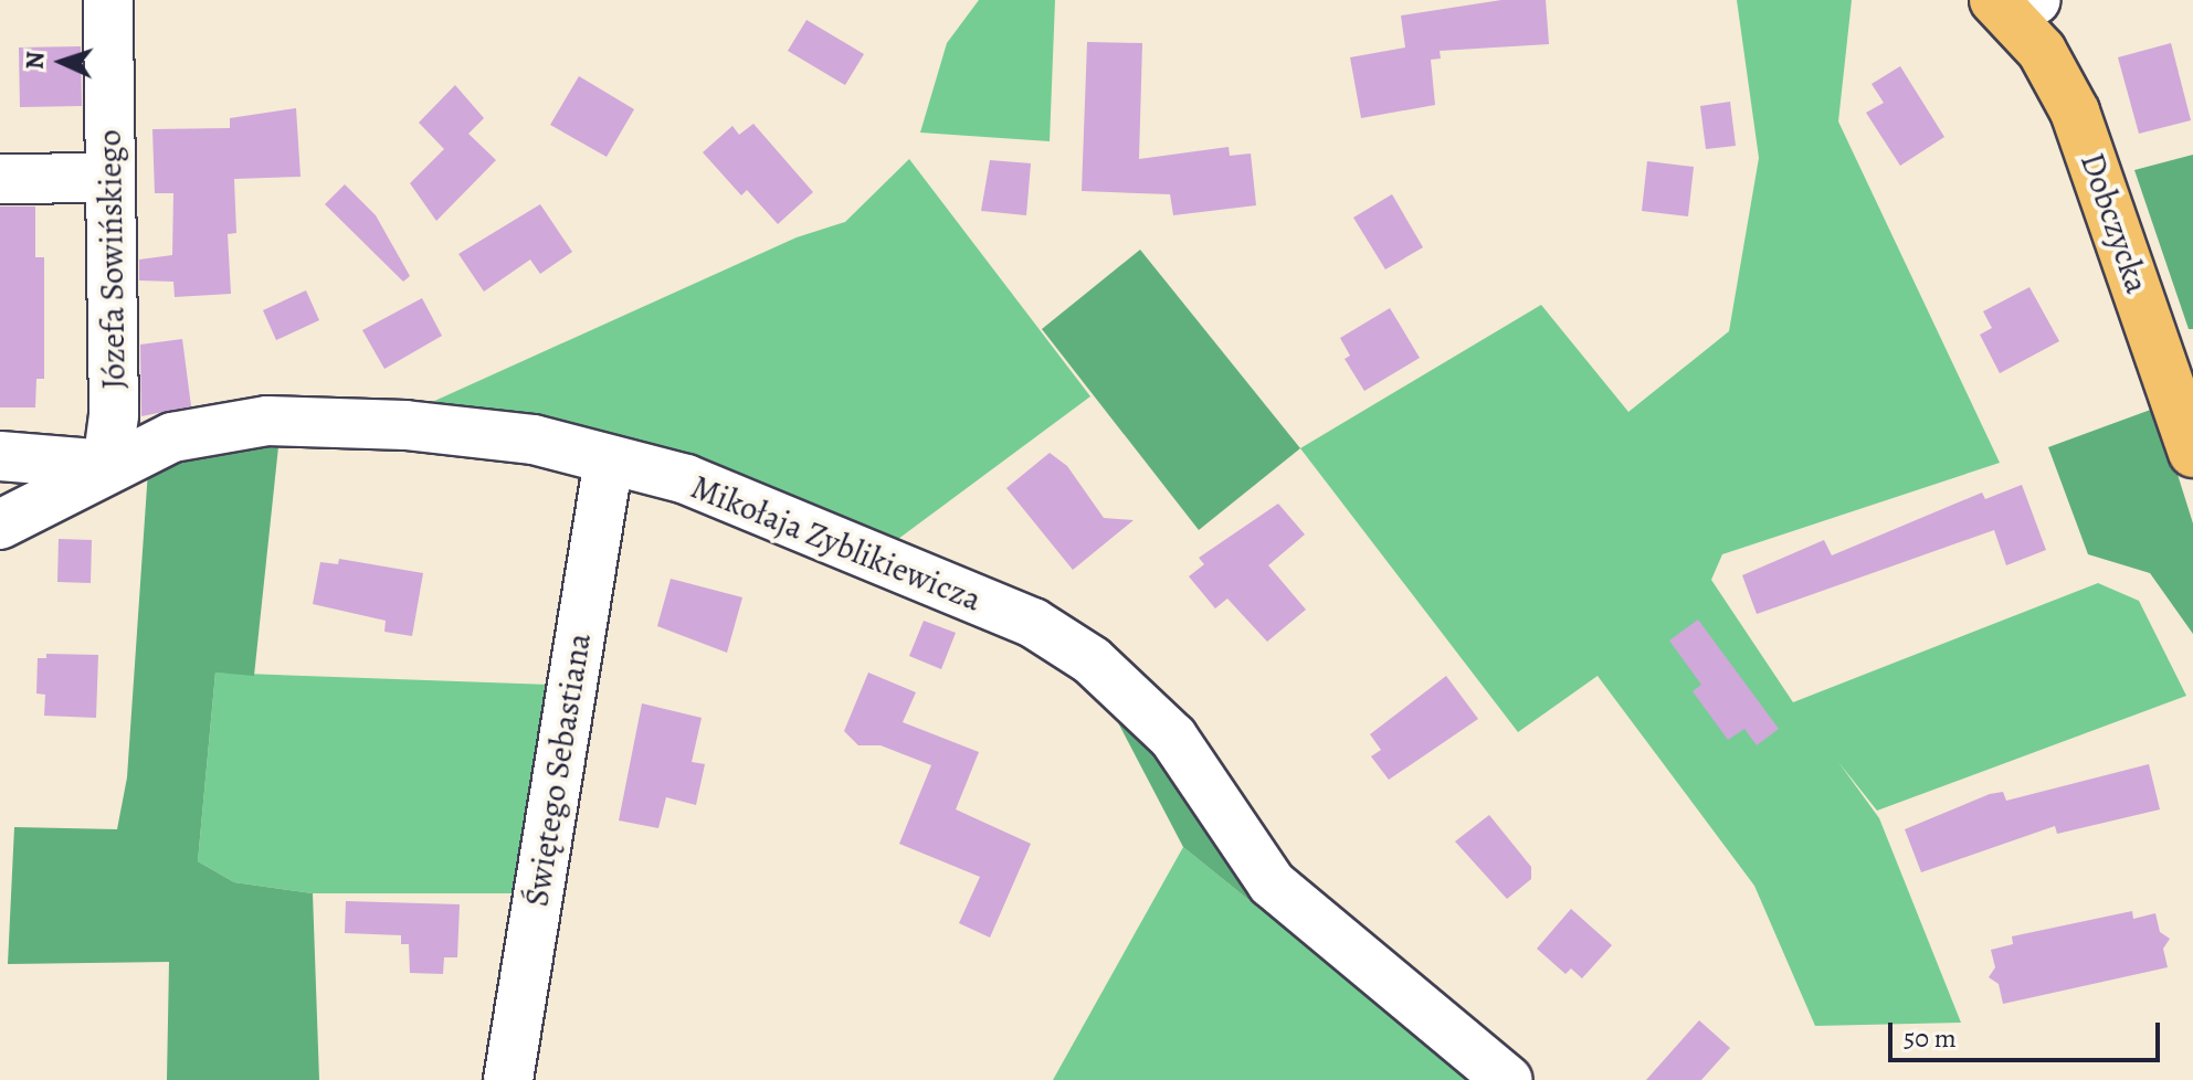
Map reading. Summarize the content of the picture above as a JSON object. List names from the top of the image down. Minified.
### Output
{"streets":{"main road":["Dobczycka"],"street":["Józefa Sowińskiego","Mikołaja Zyblikiewicza","Świętego Sebastiana"]},"crossings":[["Józefa Sowińskiego","Mikołaja Zyblikiewicza"],["Mikołaja Zyblikiewicza","Świętego Sebastiana"]],"scale_bar":"50 m","north":"left"}
